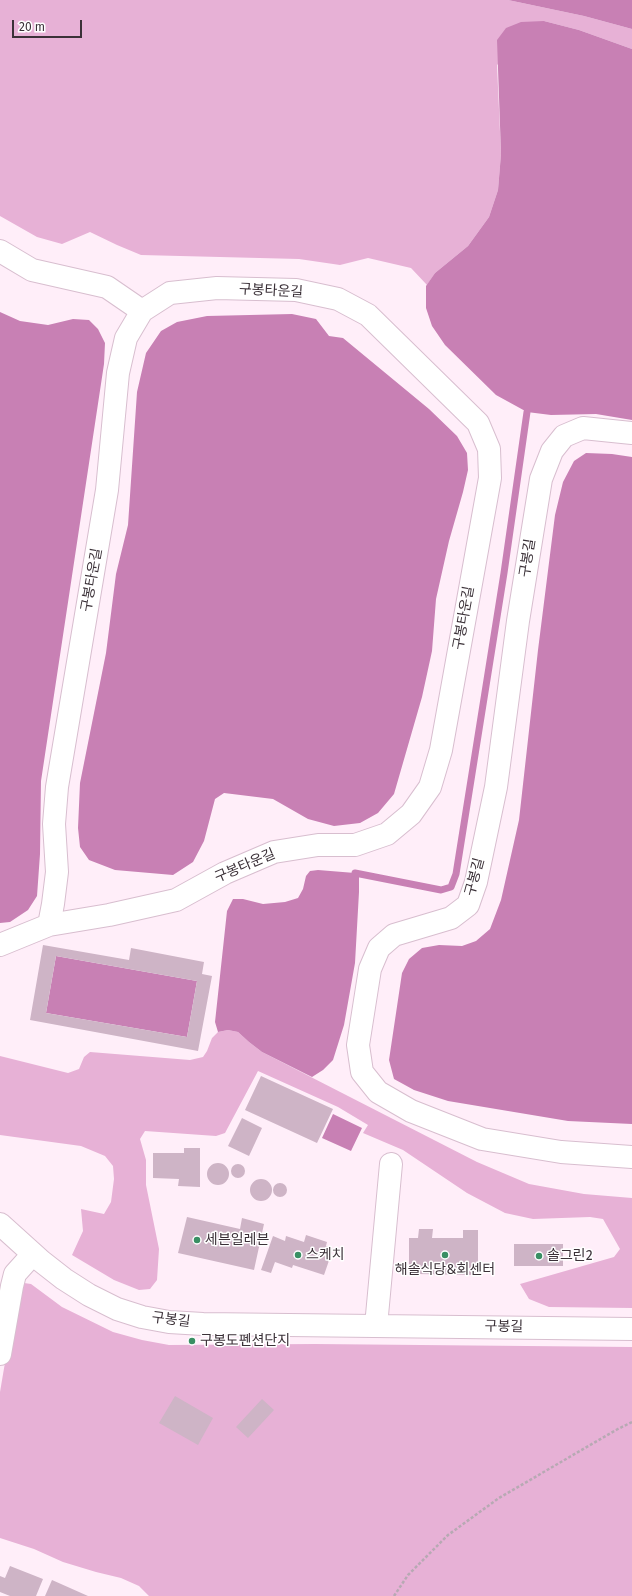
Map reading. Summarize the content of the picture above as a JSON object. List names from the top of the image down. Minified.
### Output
{"streets":{"street":["구봉타운길","구봉길"]},"places":["세븐일레븐","스케치","해솔식당&회센터","솔그린2","구봉도펜션단지"],"scale_bar":"20 m"}
